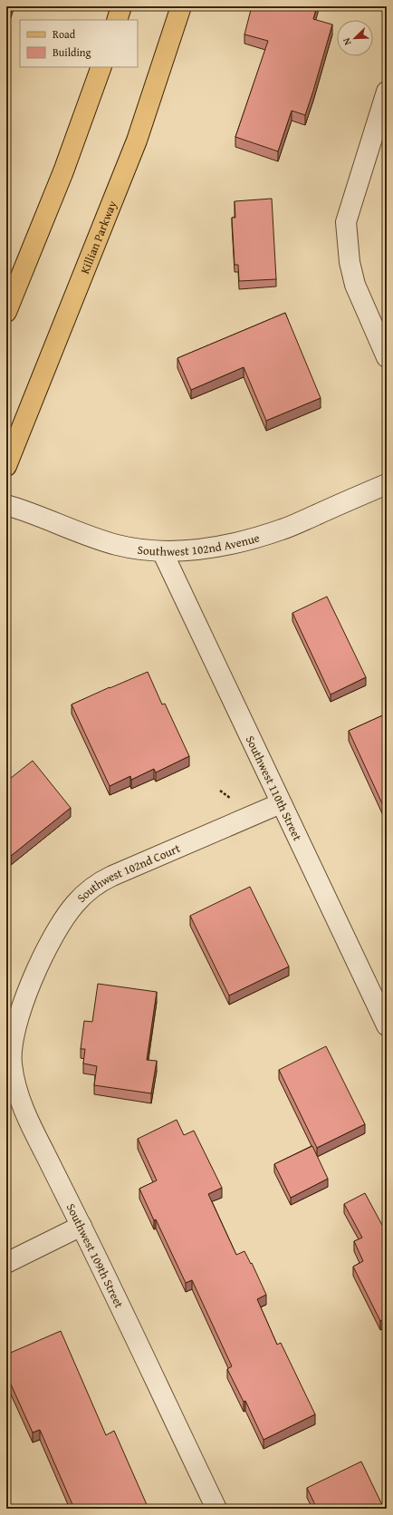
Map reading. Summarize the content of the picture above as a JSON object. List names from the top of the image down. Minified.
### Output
{"streets":{"main road":["Killian Parkway"],"street":["Southwest 102nd Avenue","Southwest 110th Street","Southwest 102nd Court","Southwest 109th Street"]},"crossings":[["Southwest 102nd Avenue","Southwest 110th Street"],["Southwest 110th Street","Southwest 102nd Court"],["Southwest 102nd Court","Southwest 109th Street"]],"legend":["Road","Building"],"north":"bottom left"}
